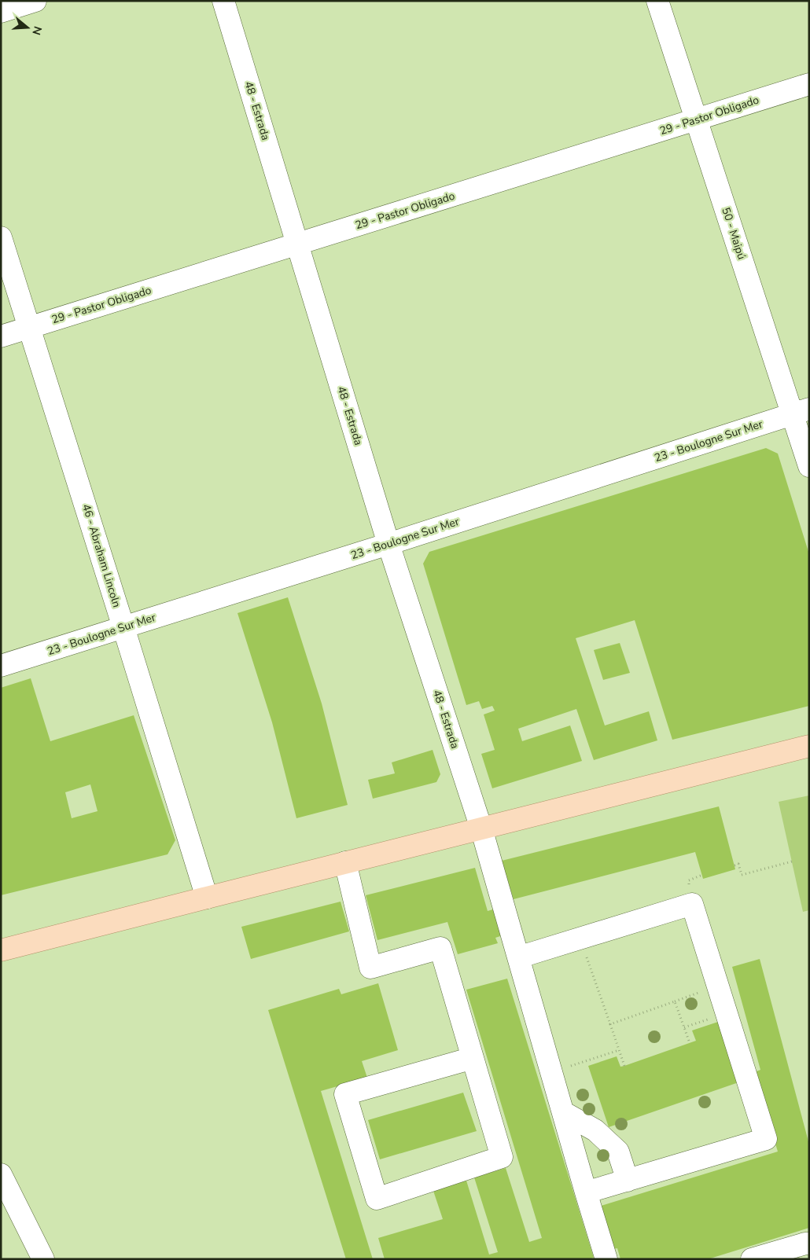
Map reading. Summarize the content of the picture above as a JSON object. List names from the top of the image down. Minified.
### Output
{"streets":{"street":["48 - Estrada","29 - Pastor Obligado","50 - Maipú","23 - Boulogne Sur Mer","46 - Abraham Lincoln"]},"crossings":[["48 - Estrada","29 - Pastor Obligado"],["48 - Estrada","23 - Boulogne Sur Mer"],["29 - Pastor Obligado","50 - Maipú"],["29 - Pastor Obligado","46 - Abraham Lincoln"],["50 - Maipú","23 - Boulogne Sur Mer"],["23 - Boulogne Sur Mer","46 - Abraham Lincoln"]],"north":"right"}
